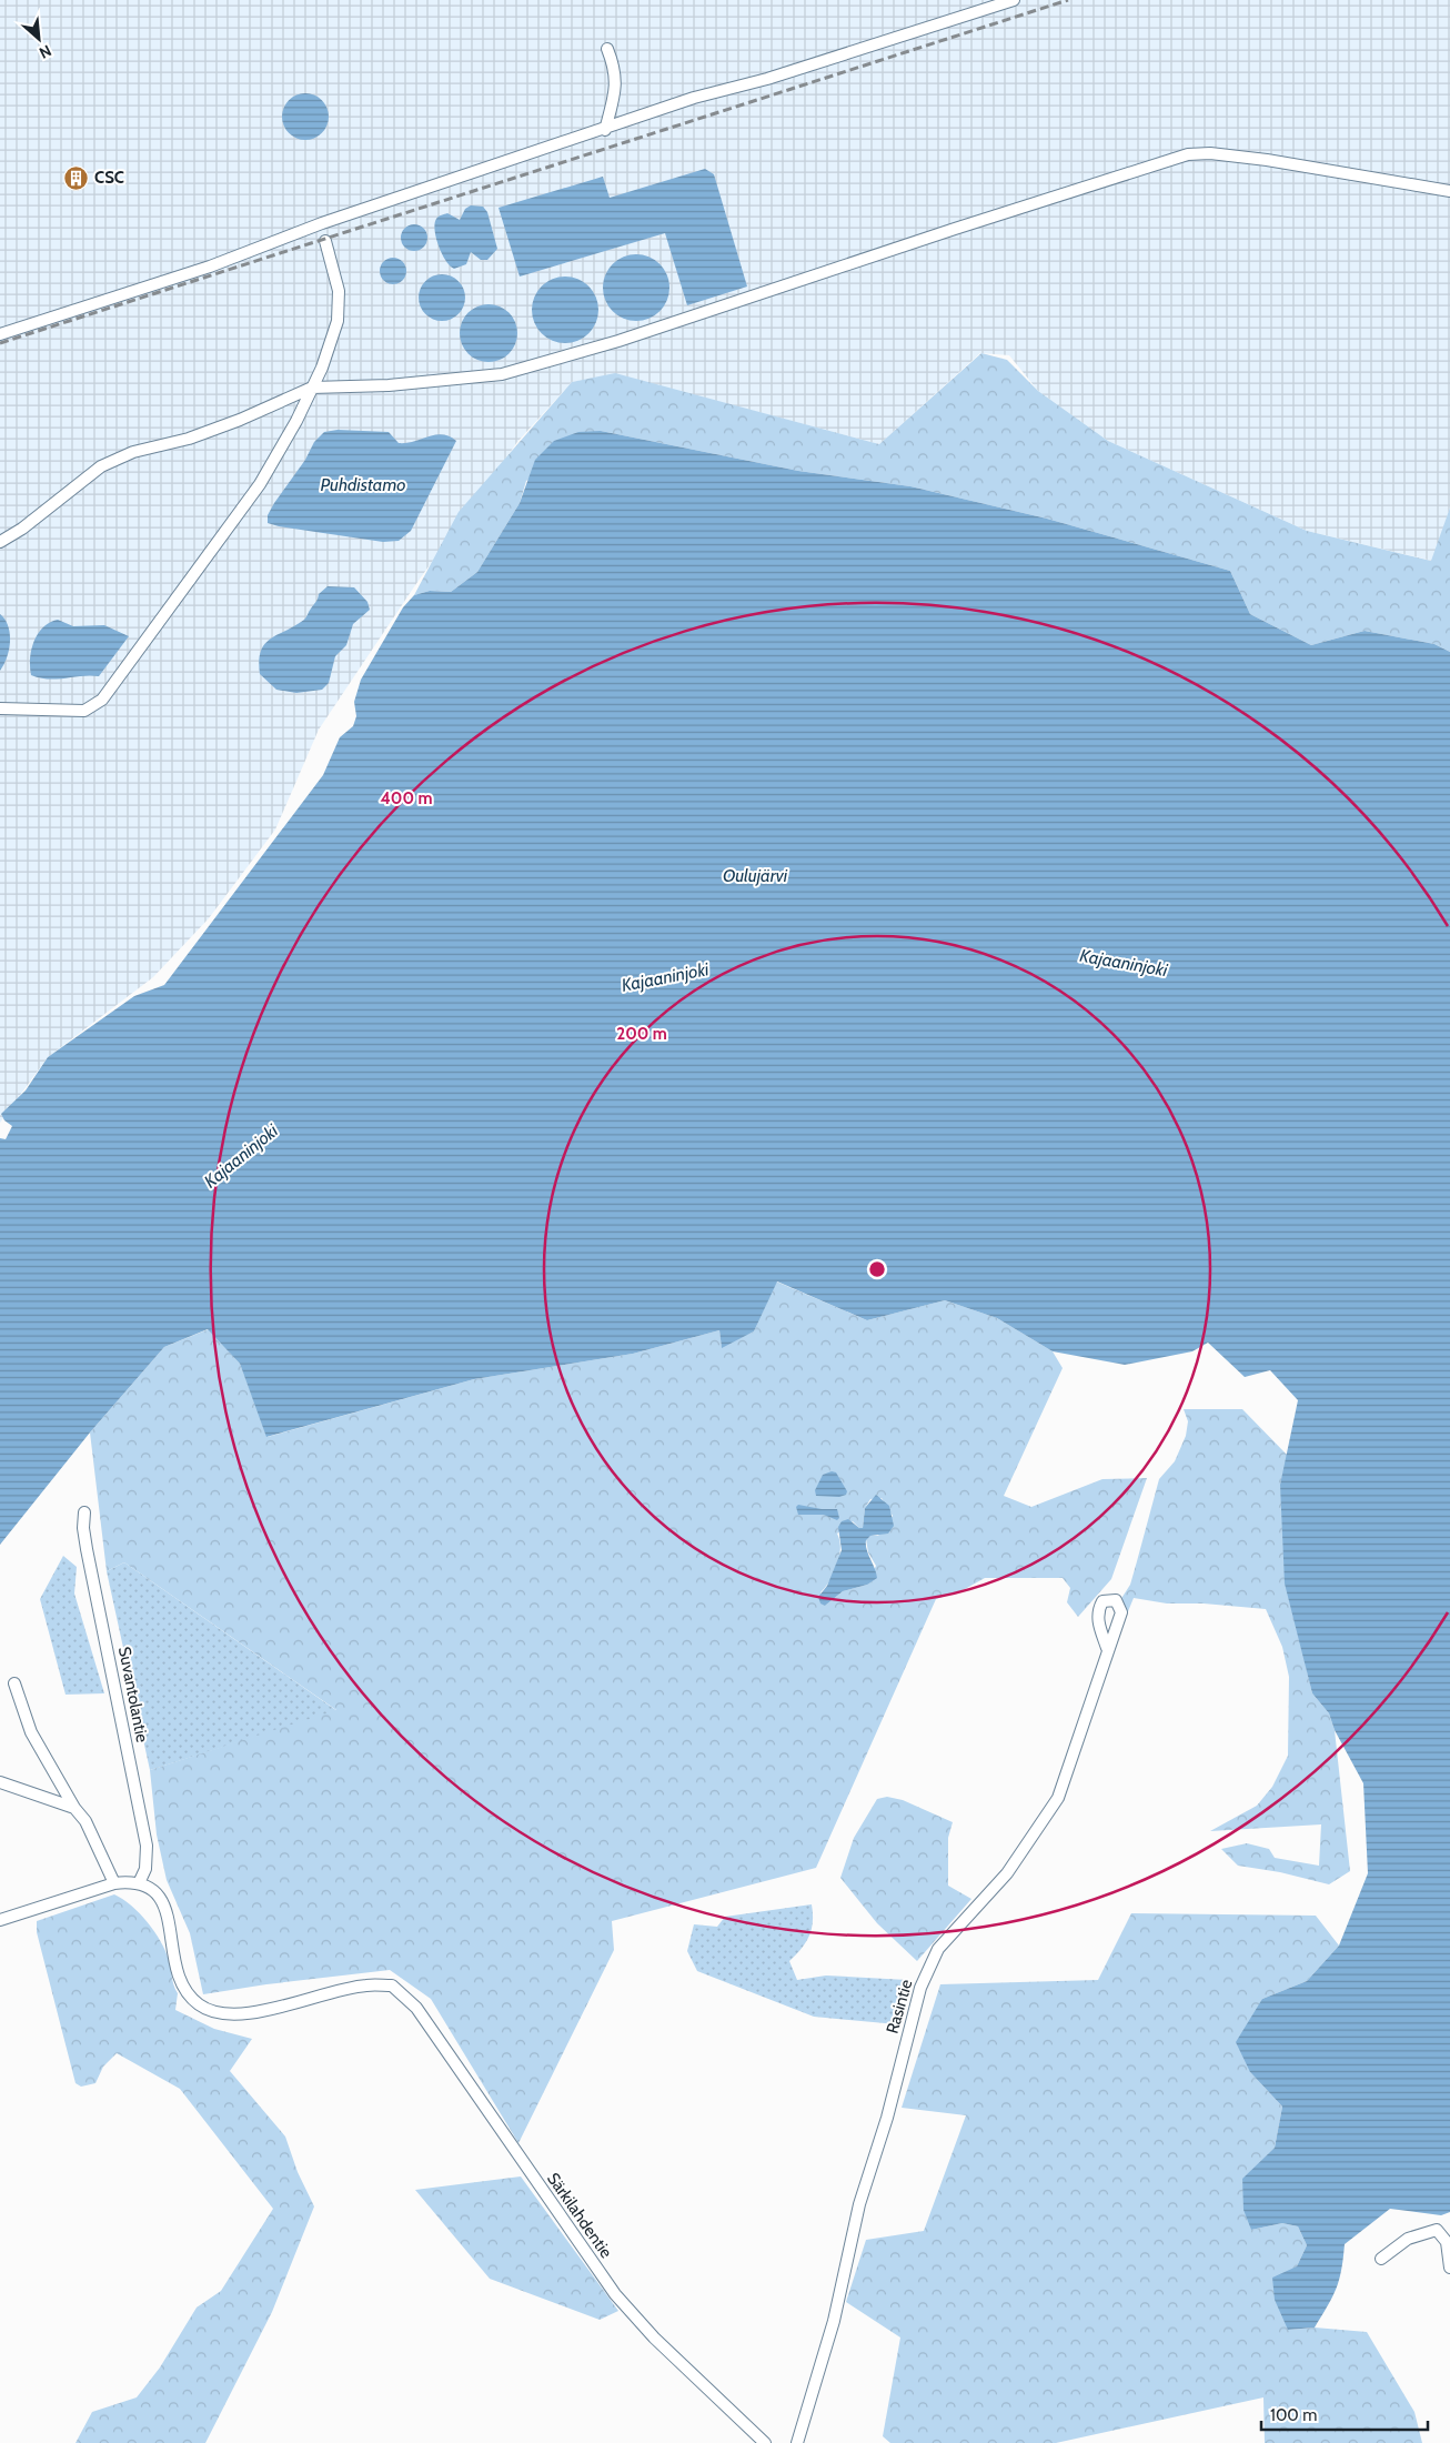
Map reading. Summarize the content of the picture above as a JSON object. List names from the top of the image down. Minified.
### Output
{"streets":{"street":["Suvantolantie","Rasintie","Särkilahdentie"]},"crossings":[["Suvantolantie","Särkilahdentie"]],"water":["Puhdistamo","Oulujärvi","Kajaaninjoki"],"places":{"building":["CSC"]},"scale_bar":"100 m","north":"bottom right","rings":["400 m","200 m"]}
